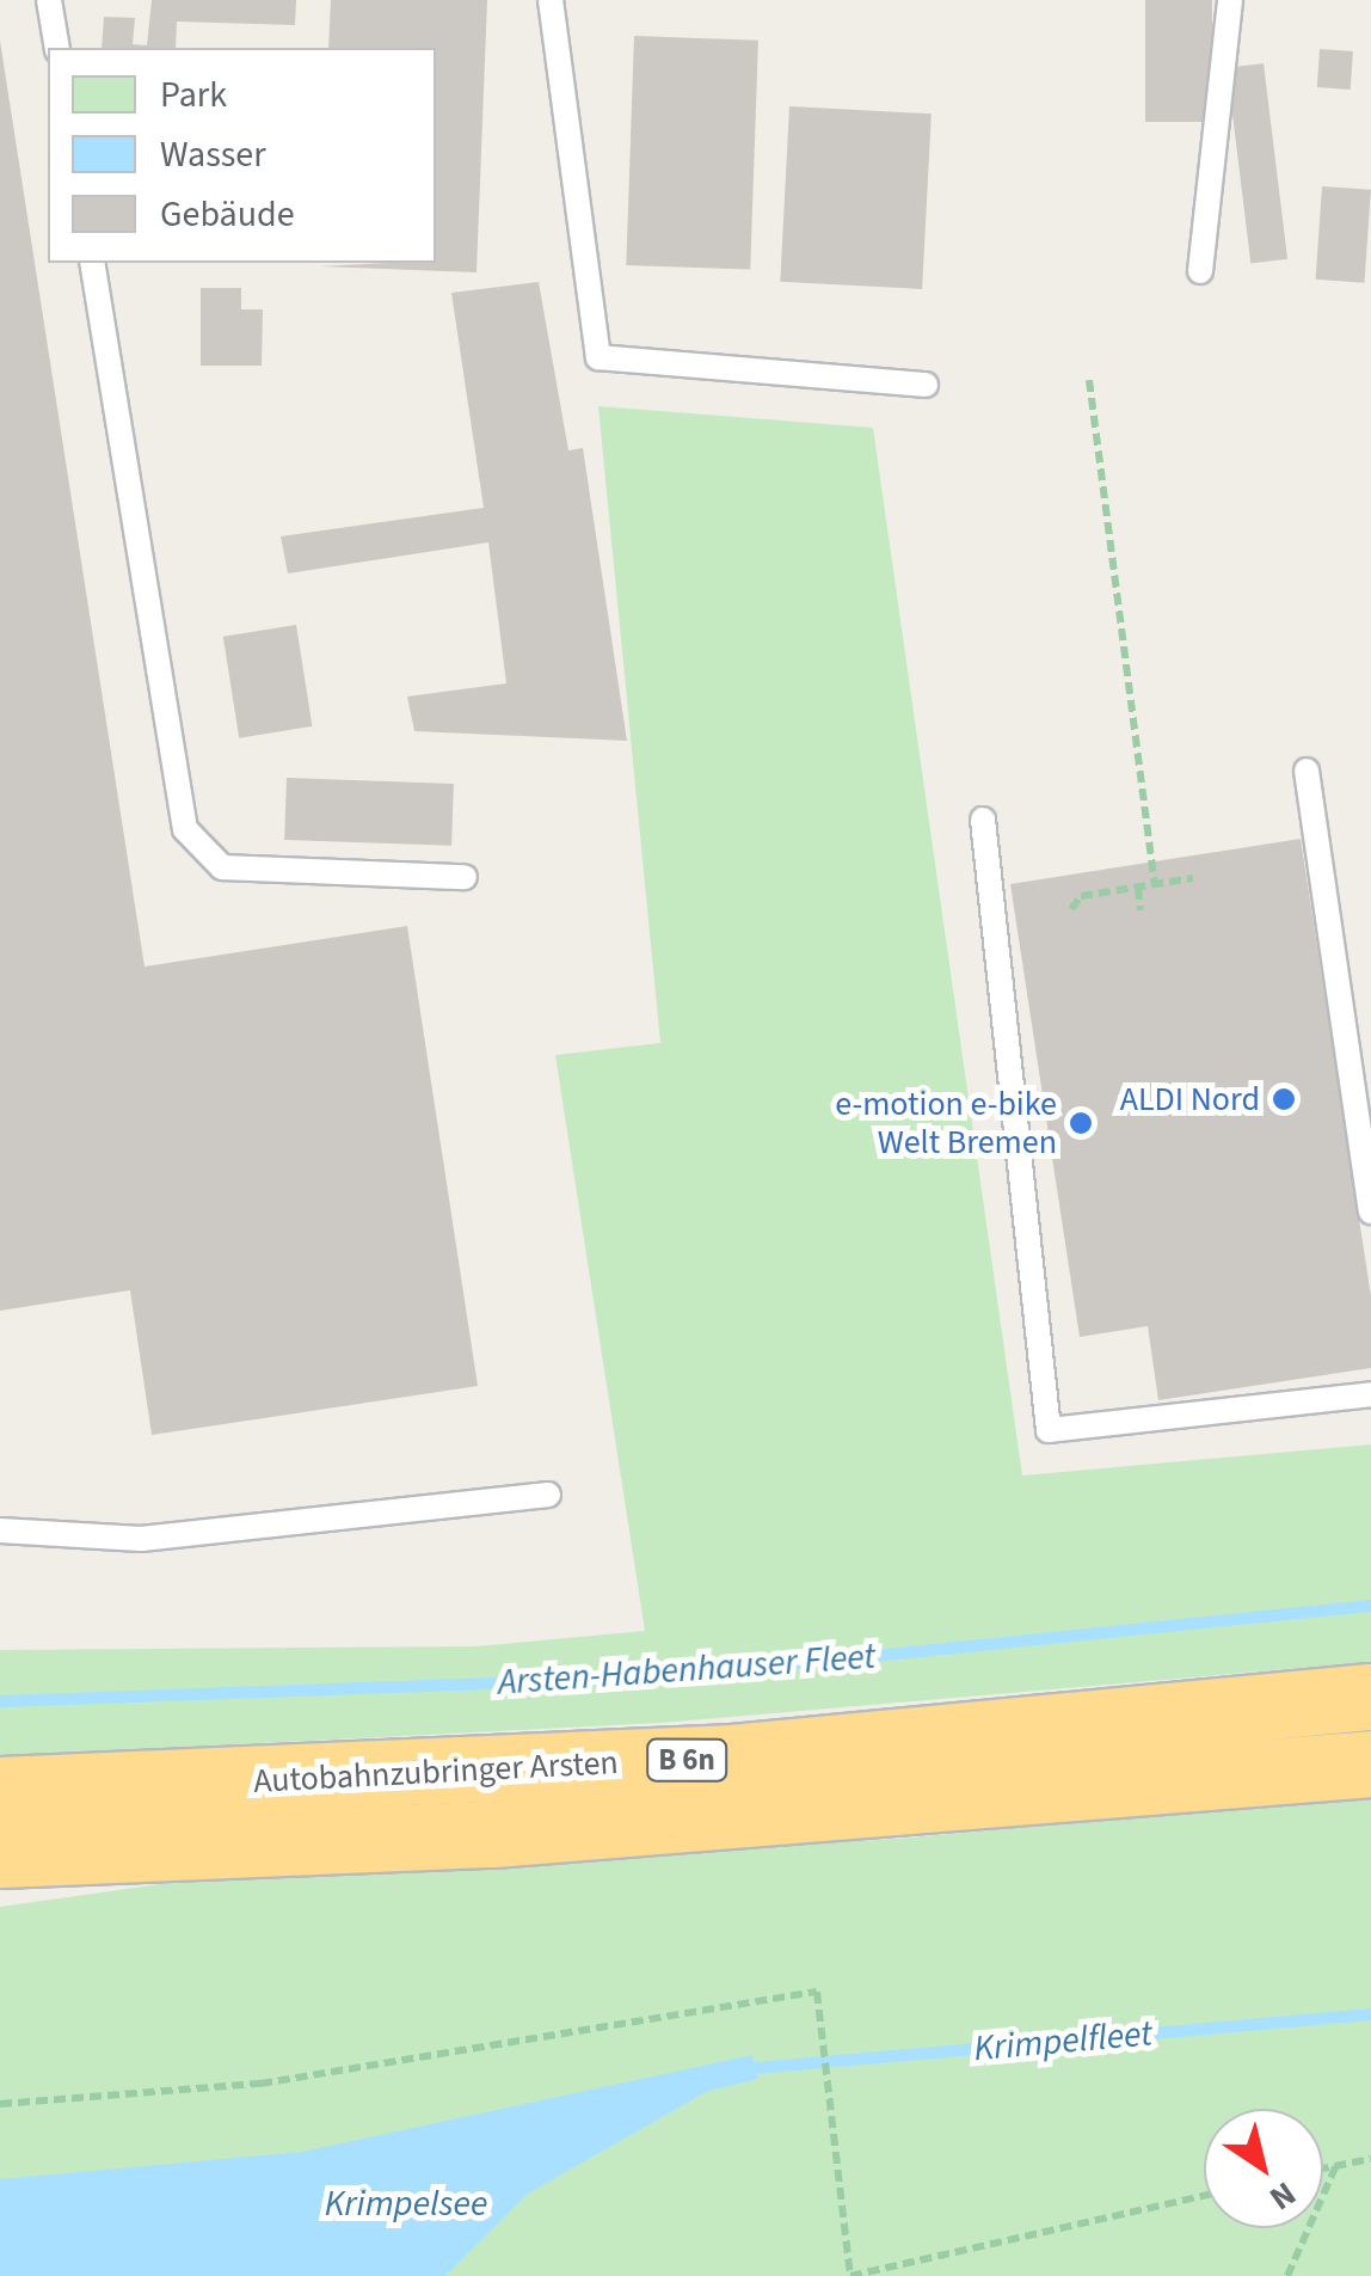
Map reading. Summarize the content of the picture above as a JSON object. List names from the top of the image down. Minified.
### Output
{"streets":{"highway":["B 6n","Autobahnzubringer Arsten"]},"water":["Arsten-Habenhauser Fleet","Krimpelfleet","Krimpelsee"],"places":["ALDI Nord","e-motion e-bike Welt Bremen"],"legend":["Park","Wasser","Gebäude"],"north":"bottom right"}
